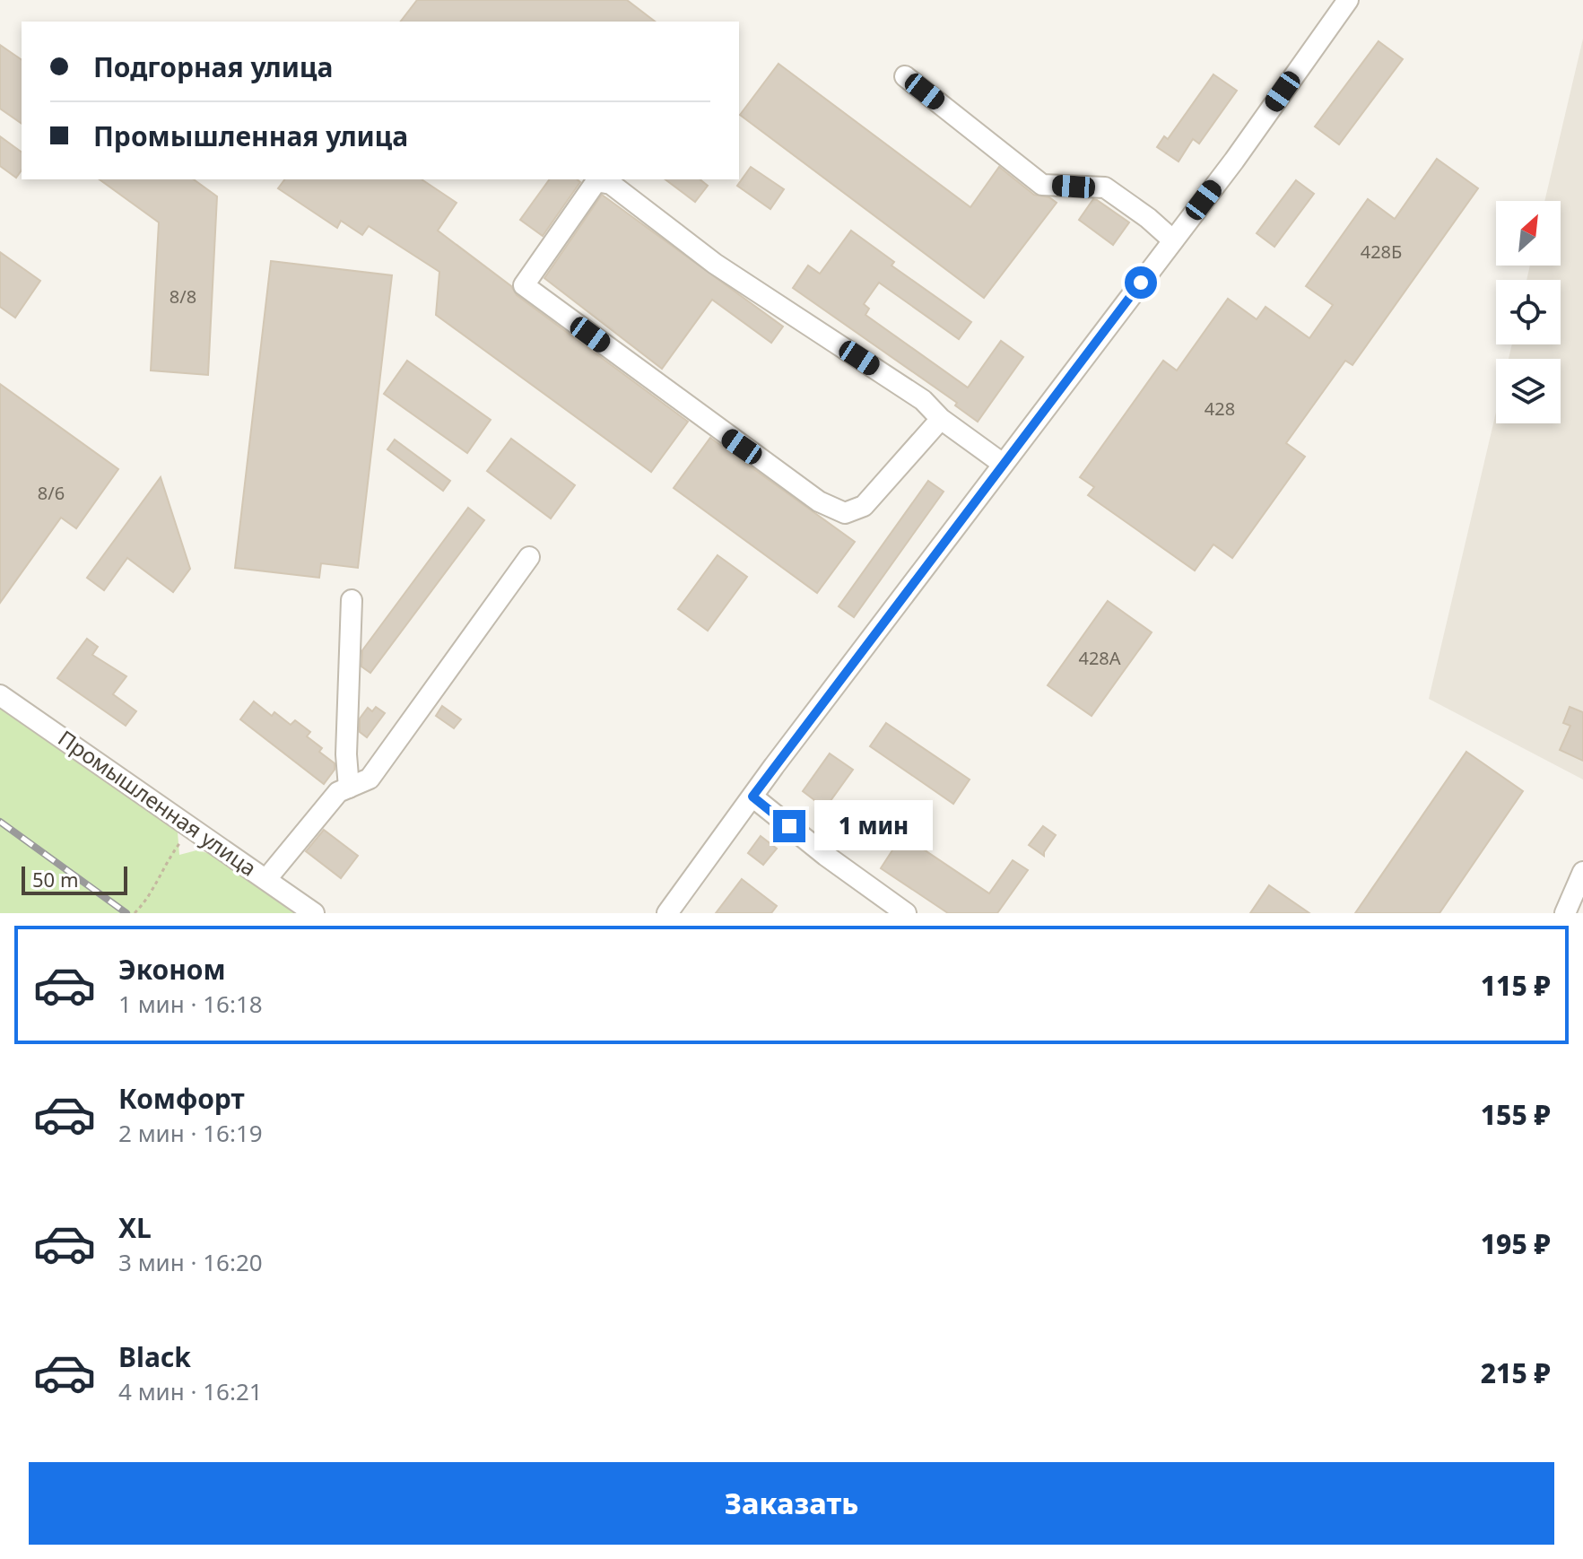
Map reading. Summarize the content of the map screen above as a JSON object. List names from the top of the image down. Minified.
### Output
{"streets":{"street":["Промышленная улица"]},"house_numbers":["428Б","8/8","428","8/6","428А"],"scale_bar":"50 m","north":"top right","page":{"banner":["Подгорная улица","Промышленная улица"],"bubble":"1 мин","scale":"50 m","list":[{"name":"Эконом","note":"1 мин · 16:18","value":"115 ₽"},{"name":"Комфорт","note":"2 мин · 16:19","value":"155 ₽"},{"name":"XL","note":"3 мин · 16:20","value":"195 ₽"},{"name":"Black","note":"4 мин · 16:21","value":"215 ₽"}],"buttons":"Заказать"}}
